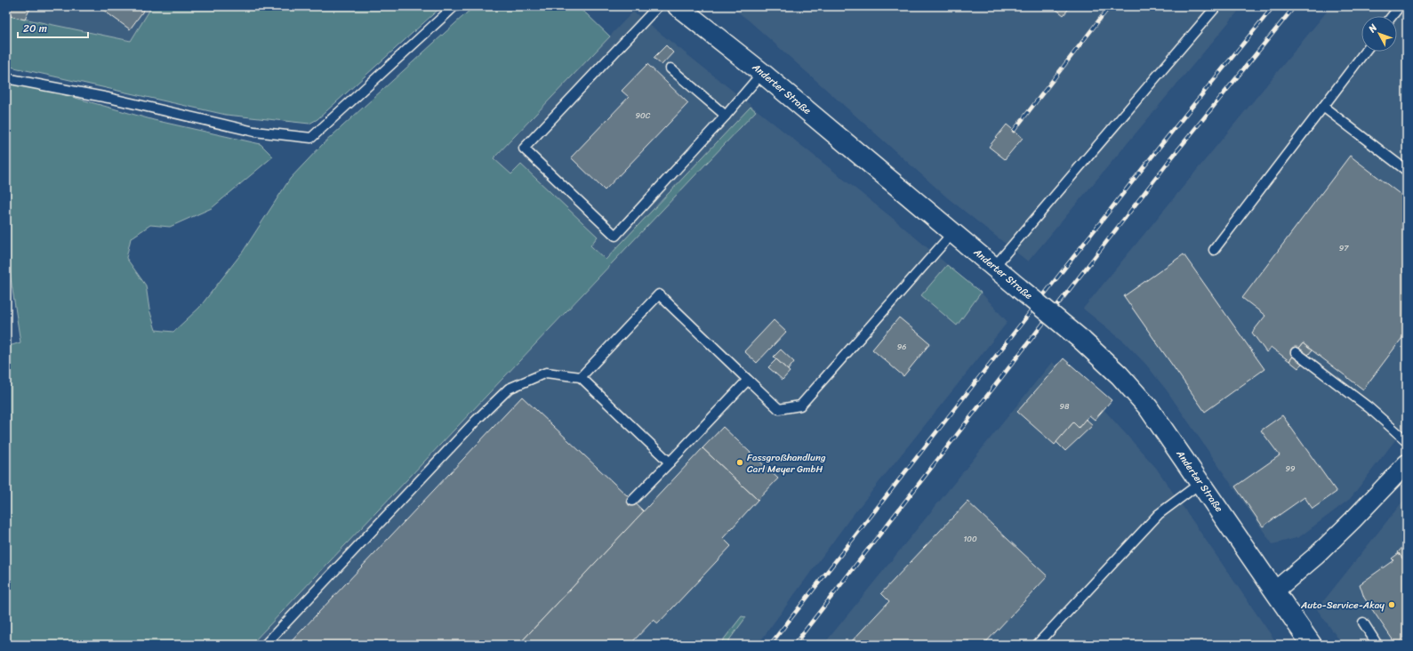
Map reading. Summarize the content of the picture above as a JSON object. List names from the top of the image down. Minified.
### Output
{"streets":{"main road":["Anderter Straße"]},"places":["Fassgroßhandlung Carl Meyer GmbH","Auto-Service-Akay"],"house_numbers":["90C","97","96","98","99","100"],"scale_bar":"20 m","north":"top left"}
